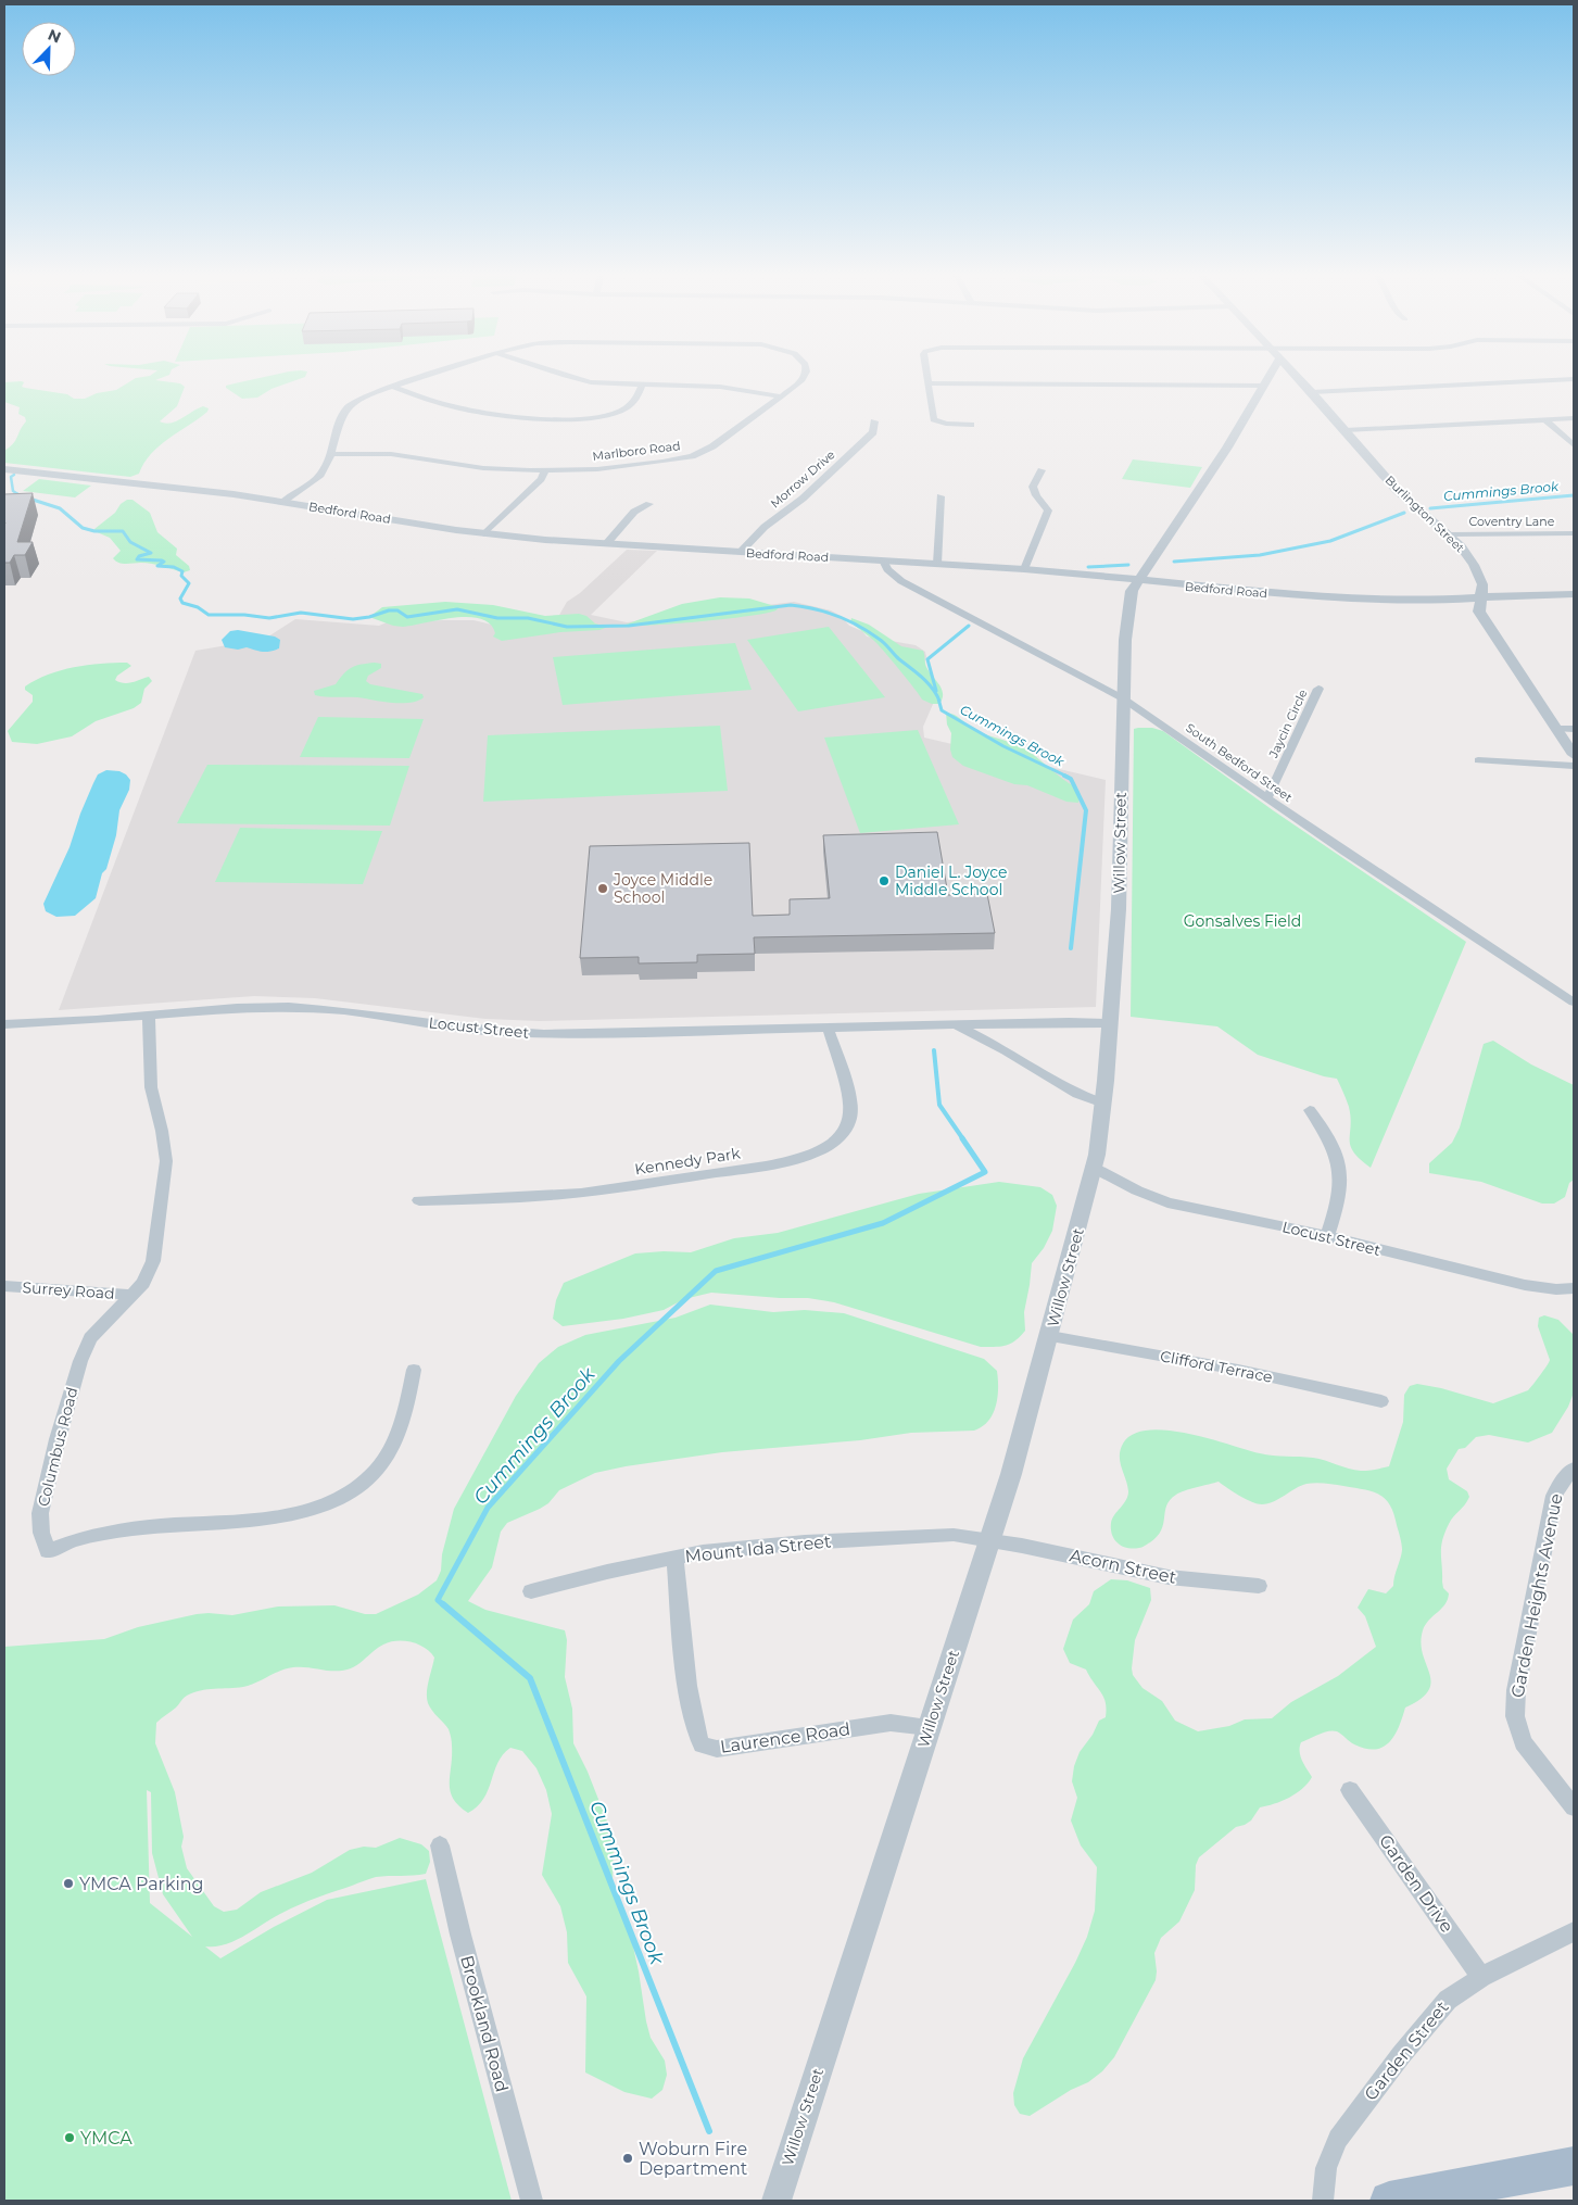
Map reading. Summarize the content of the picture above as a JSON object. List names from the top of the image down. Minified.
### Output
{"streets":{"street":["Marlboro Road","Morrow Drive","Bedford Road","Burlington Street","Coventry Lane","Jaycin Circle","South Bedford Street","Willow Street","Locust Street","Kennedy Park","Surrey Road","Clifford Terrace","Columbus Road","Mount Ida Street","Acorn Street","Garden Heights Avenue","Laurence Road","Garden Drive","Brookland Road","Garden Street"]},"crossings":[["Marlboro Road","Bedford Road"],["Morrow Drive","Bedford Road"],["Bedford Road","Burlington Street"],["Bedford Road","South Bedford Street"],["Bedford Road","Willow Street"],["Burlington Street","Coventry Lane"],["Jaycin Circle","South Bedford Street"],["South Bedford Street","Willow Street"],["Willow Street","Locust Street"],["Willow Street","Clifford Terrace"],["Willow Street","Mount Ida Street"],["Willow Street","Acorn Street"],["Willow Street","Laurence Road"],["Locust Street","Kennedy Park"],["Locust Street","Columbus Road"],["Surrey Road","Columbus Road"],["Mount Ida Street","Acorn Street"],["Mount Ida Street","Laurence Road"],["Garden Drive","Garden Street"]],"water":["Cummings Brook"],"parks":["Gonsalves Field"],"places":["Daniel L. Joyce Middle School","Joyce Middle School","YMCA Parking","YMCA","Woburn Fire Department"],"north":"top right"}
